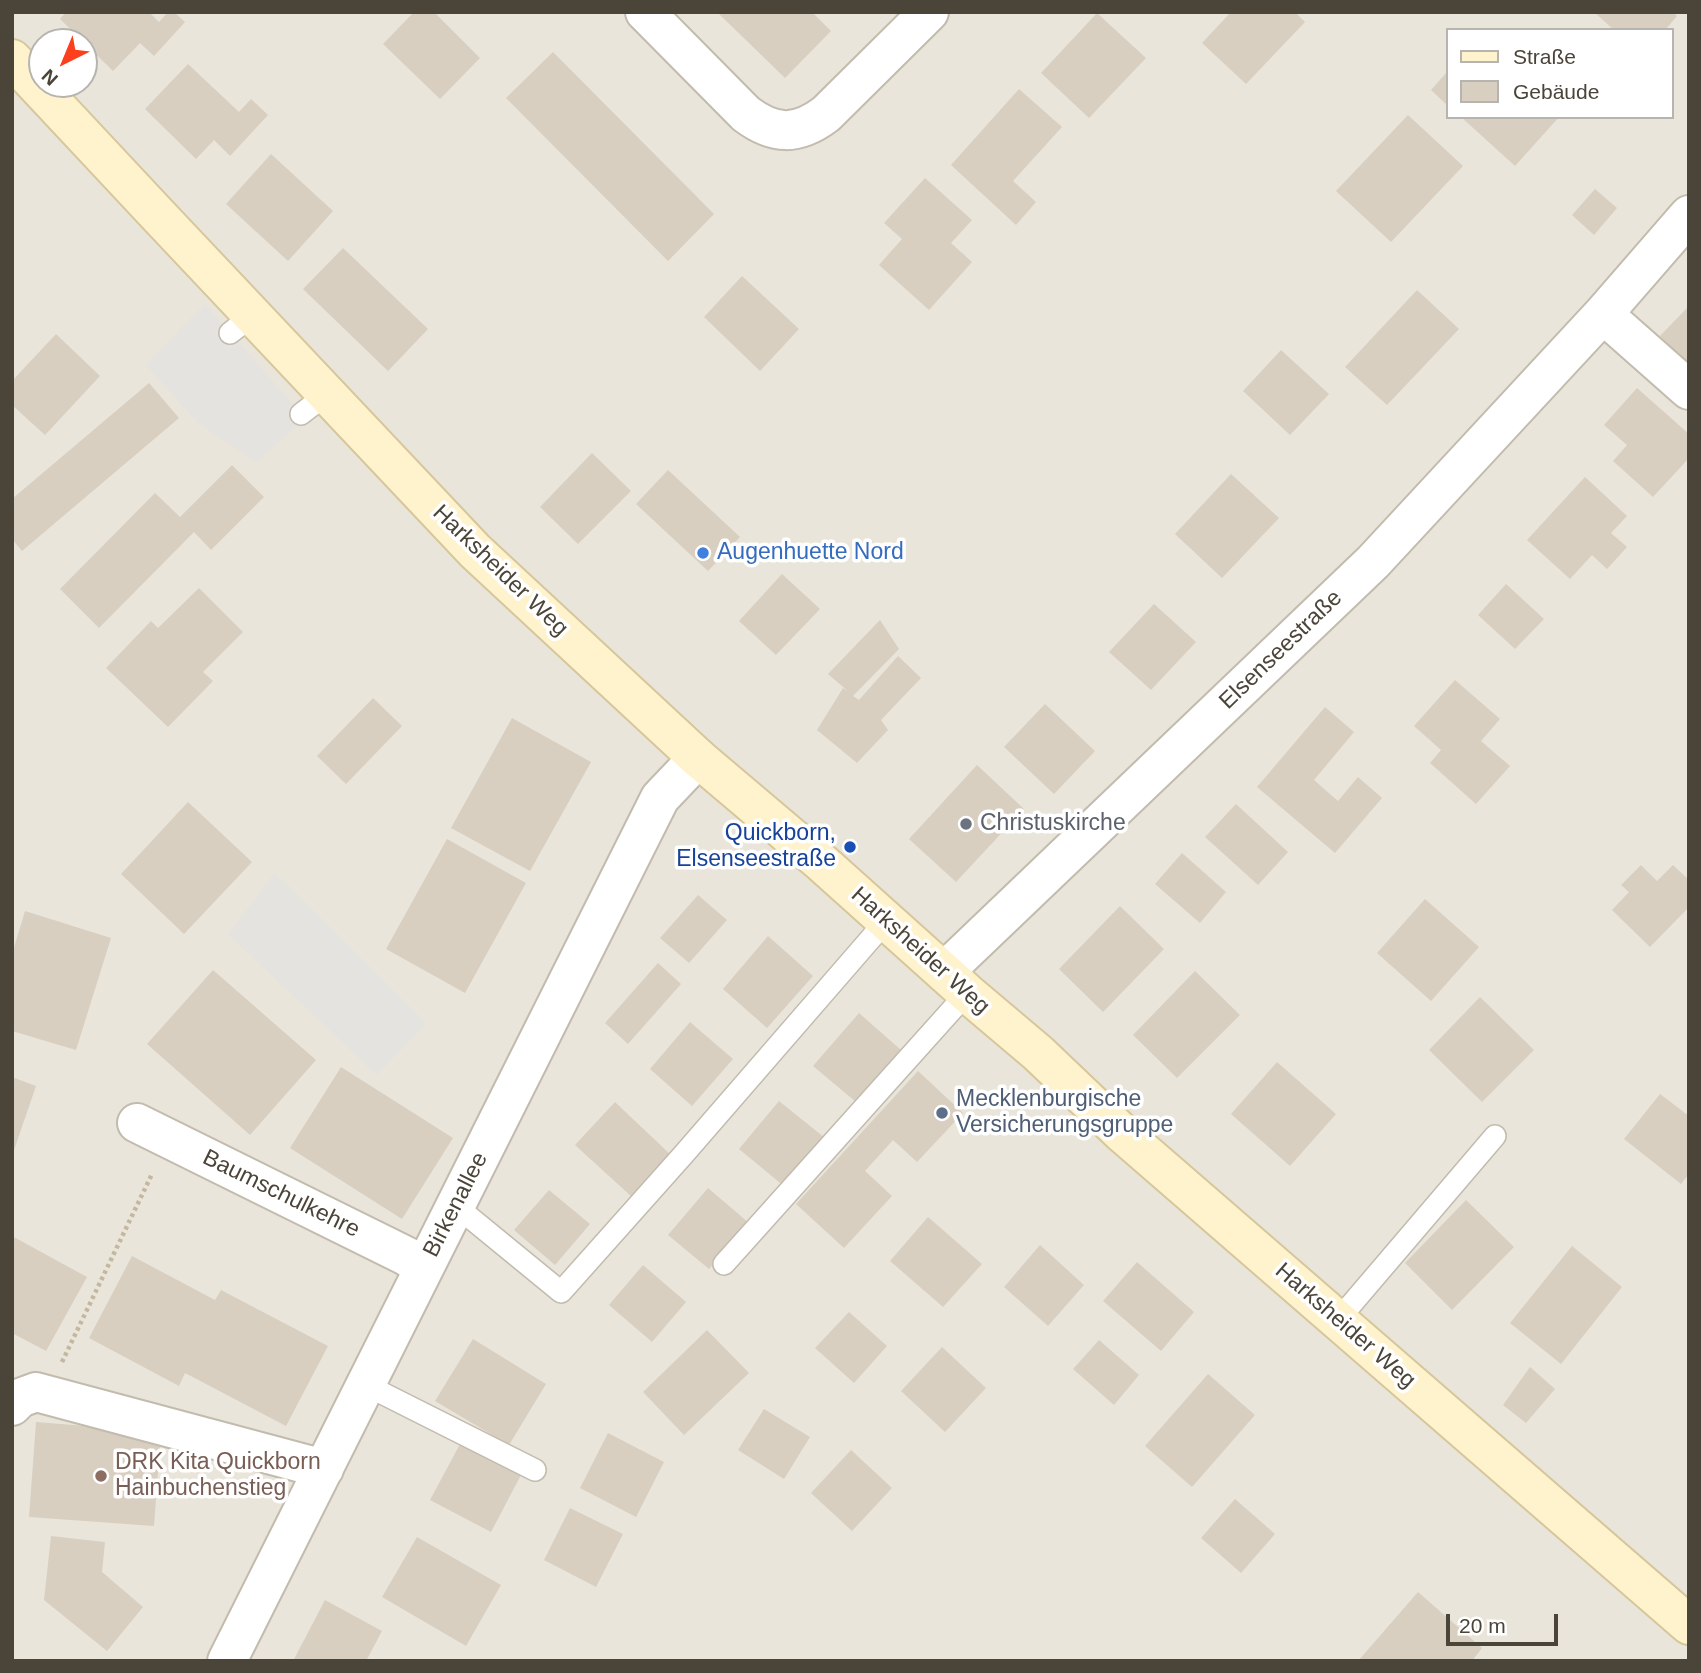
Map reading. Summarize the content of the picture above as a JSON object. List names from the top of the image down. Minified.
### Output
{"streets":{"main road":["Harksheider Weg"],"street":["Elsenseestraße","Baumschulkehre","Birkenallee"]},"crossings":[["Harksheider Weg","Elsenseestraße"],["Harksheider Weg","Birkenallee"],["Baumschulkehre","Birkenallee"]],"places":["Augenhuette Nord","Christuskirche","Quickborn, Elsenseestraße","Mecklenburgische Versicherungsgruppe","DRK Kita Quickborn Hainbuchenstieg"],"legend":["Straße","Gebäude"],"scale_bar":"20 m","north":"bottom left"}
